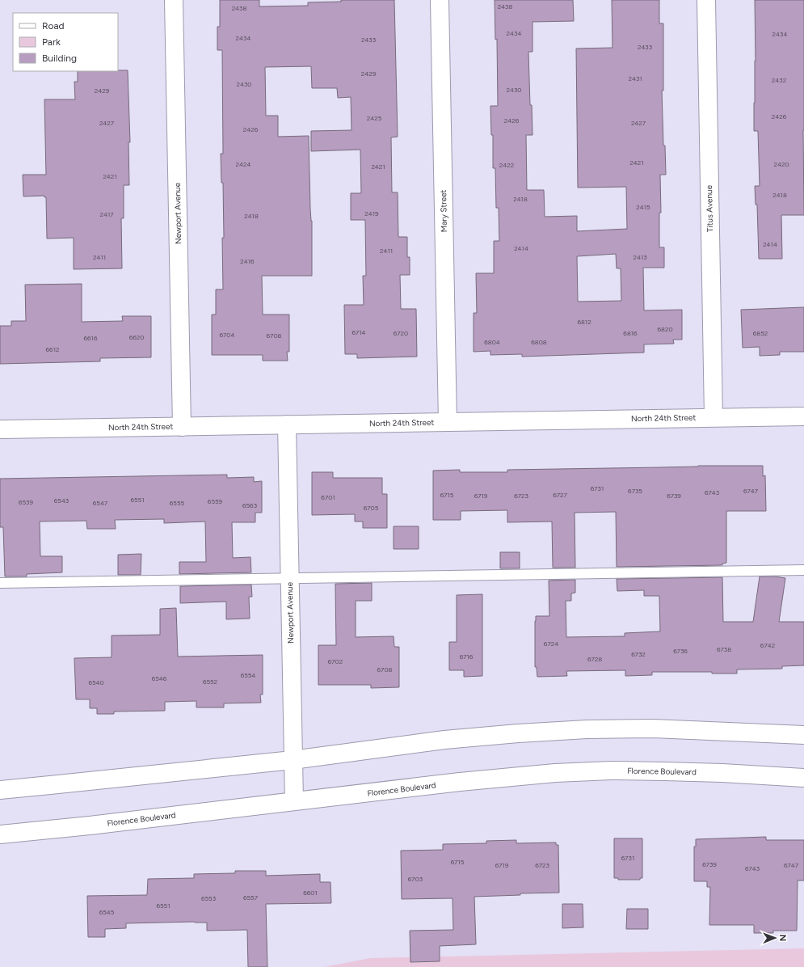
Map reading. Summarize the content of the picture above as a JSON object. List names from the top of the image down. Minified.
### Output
{"streets":{"street":["Titus Avenue","Mary Street","Newport Avenue","North 24th Street","Florence Boulevard"]},"crossings":[["Titus Avenue","North 24th Street"],["Mary Street","North 24th Street"],["Newport Avenue","North 24th Street"],["Newport Avenue","Florence Boulevard"]],"house_numbers":["2438","2438","2434","2434","2434","2433","2433","2429","2431","2432","2430","2430","2429","2426","2425","2426","2427","2427","2426","2421","2424","2420","2422","2421","2421","2418","2418","2415","2419","2417","2418","2414","2414","2411","2411","2413","2416","6812","6820","6714","6720","6816","6852","6704","6708","6620","6616","6804","6808","6612","6731","6735","6747","6743","6715","6727","6719","6723","6739","6701","6551","6543","6559","6539","6547","6555","6563","6705","6724","6742","6738","6736","6732","6716","6728","6702","6708","6554","6546","6552","6540","6731","6715","6739","6719","6723","6747","6743","6703","6601","6557","6553","6551","6545"],"legend":["Road","Park","Building"],"north":"right"}
